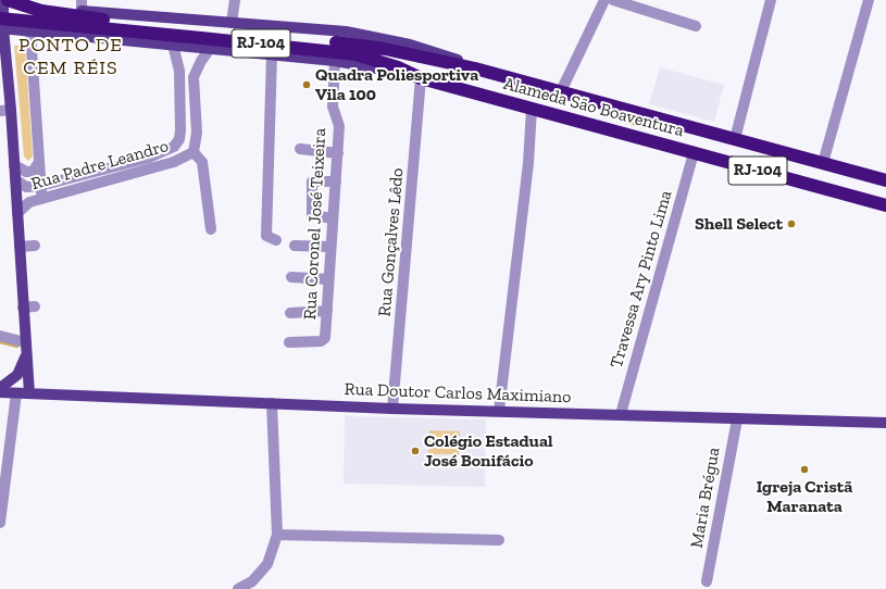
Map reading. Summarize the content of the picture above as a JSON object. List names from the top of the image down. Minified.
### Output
{"streets":{"highway":["RJ-104","Alameda São Boaventura"],"main road":["Rua Doutor Carlos Maximiano"],"street":["Rua Padre Leandro","Rua Coronel José Teixeira","Rua Gonçalves Lêdo","Travessa Ary Pinto Lima","Maria Brégua"]},"crossings":[["RJ-104","Alameda São Boaventura"],["RJ-104","Rua Padre Leandro"],["RJ-104","Rua Gonçalves Lêdo"],["Alameda São Boaventura","Rua Padre Leandro"],["Alameda São Boaventura","Rua Coronel José Teixeira"],["Alameda São Boaventura","Rua Gonçalves Lêdo"],["Alameda São Boaventura","Travessa Ary Pinto Lima"],["Rua Gonçalves Lêdo","Rua Doutor Carlos Maximiano"],["Travessa Ary Pinto Lima","Rua Doutor Carlos Maximiano"],["Rua Doutor Carlos Maximiano","Maria Brégua"]],"districts":["PONTO DE CEM RÉIS"],"places":["Quadra Poliesportiva Vila 100","Shell Select","Colégio Estadual José Bonifácio","Igreja Cristã Maranata"]}
